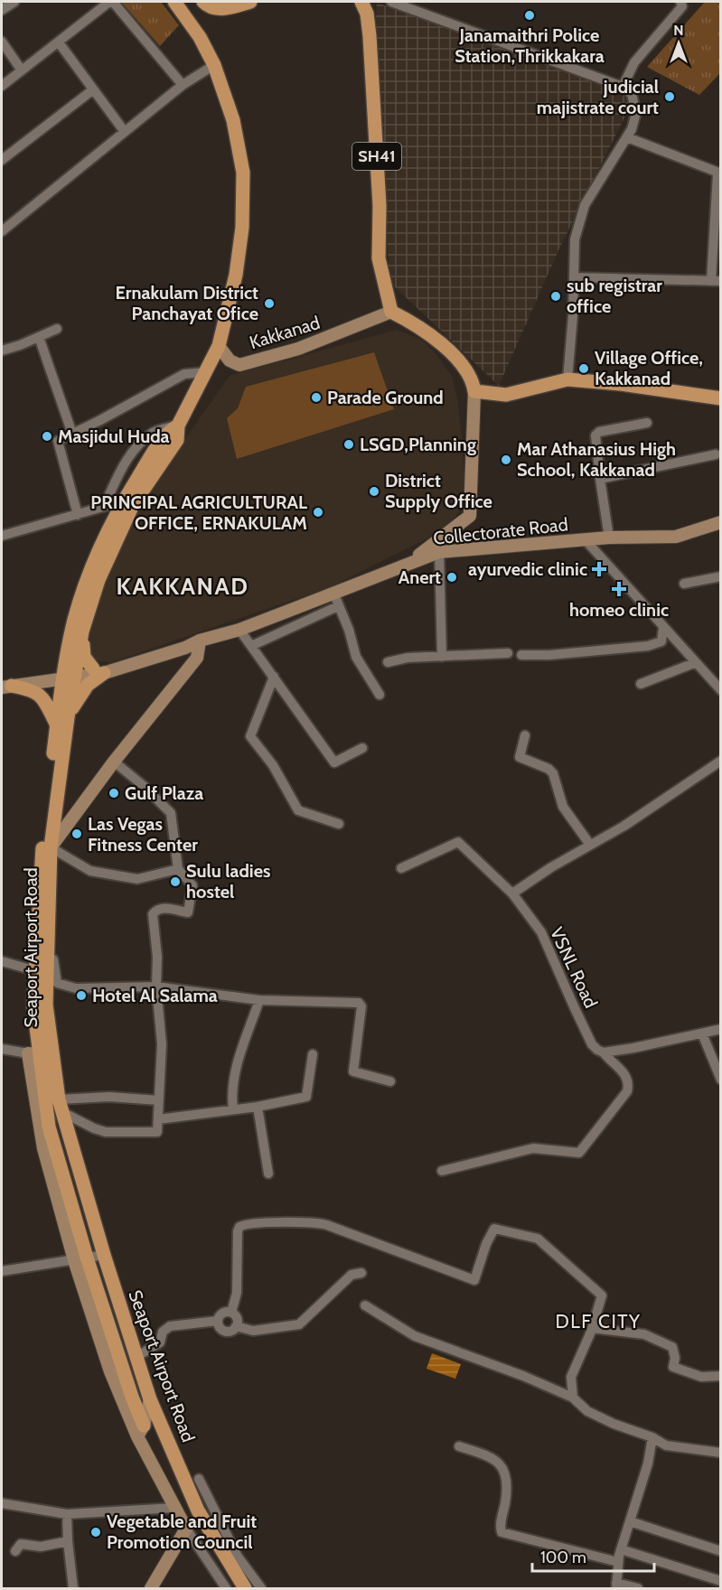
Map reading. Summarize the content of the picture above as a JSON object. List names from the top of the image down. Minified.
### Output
{"streets":{"main road":["SH41","Seaport Airport Road"],"street":["Kakkanad","Collectorate Road","VSNL Road"]},"crossings":[["SH41","Kakkanad"],["Kakkanad","Seaport Airport Road"],["Collectorate Road","Seaport Airport Road"]],"districts":["KAKKANAD","DLF CITY"],"places":{"other":["Janamaithri Police Station,Thrikkakara","judicial majistrate court","sub registrar office","Ernakulam District Panchayat Ofice","Village Office, Kakkanad","Parade Ground","Masjidul Huda","LSGD,Planning","Mar Athanasius High School, Kakkanad","District Supply Office","PRINCIPAL AGRICULTURAL OFFICE, ERNAKULAM","Anert","Gulf Plaza","Las Vegas Fitness Center","Sulu ladies hostel","Hotel Al Salama","Vegetable and Fruit Promotion Council"],"health":["ayurvedic clinic","homeo clinic"]},"scale_bar":"100 m","north":"top"}
